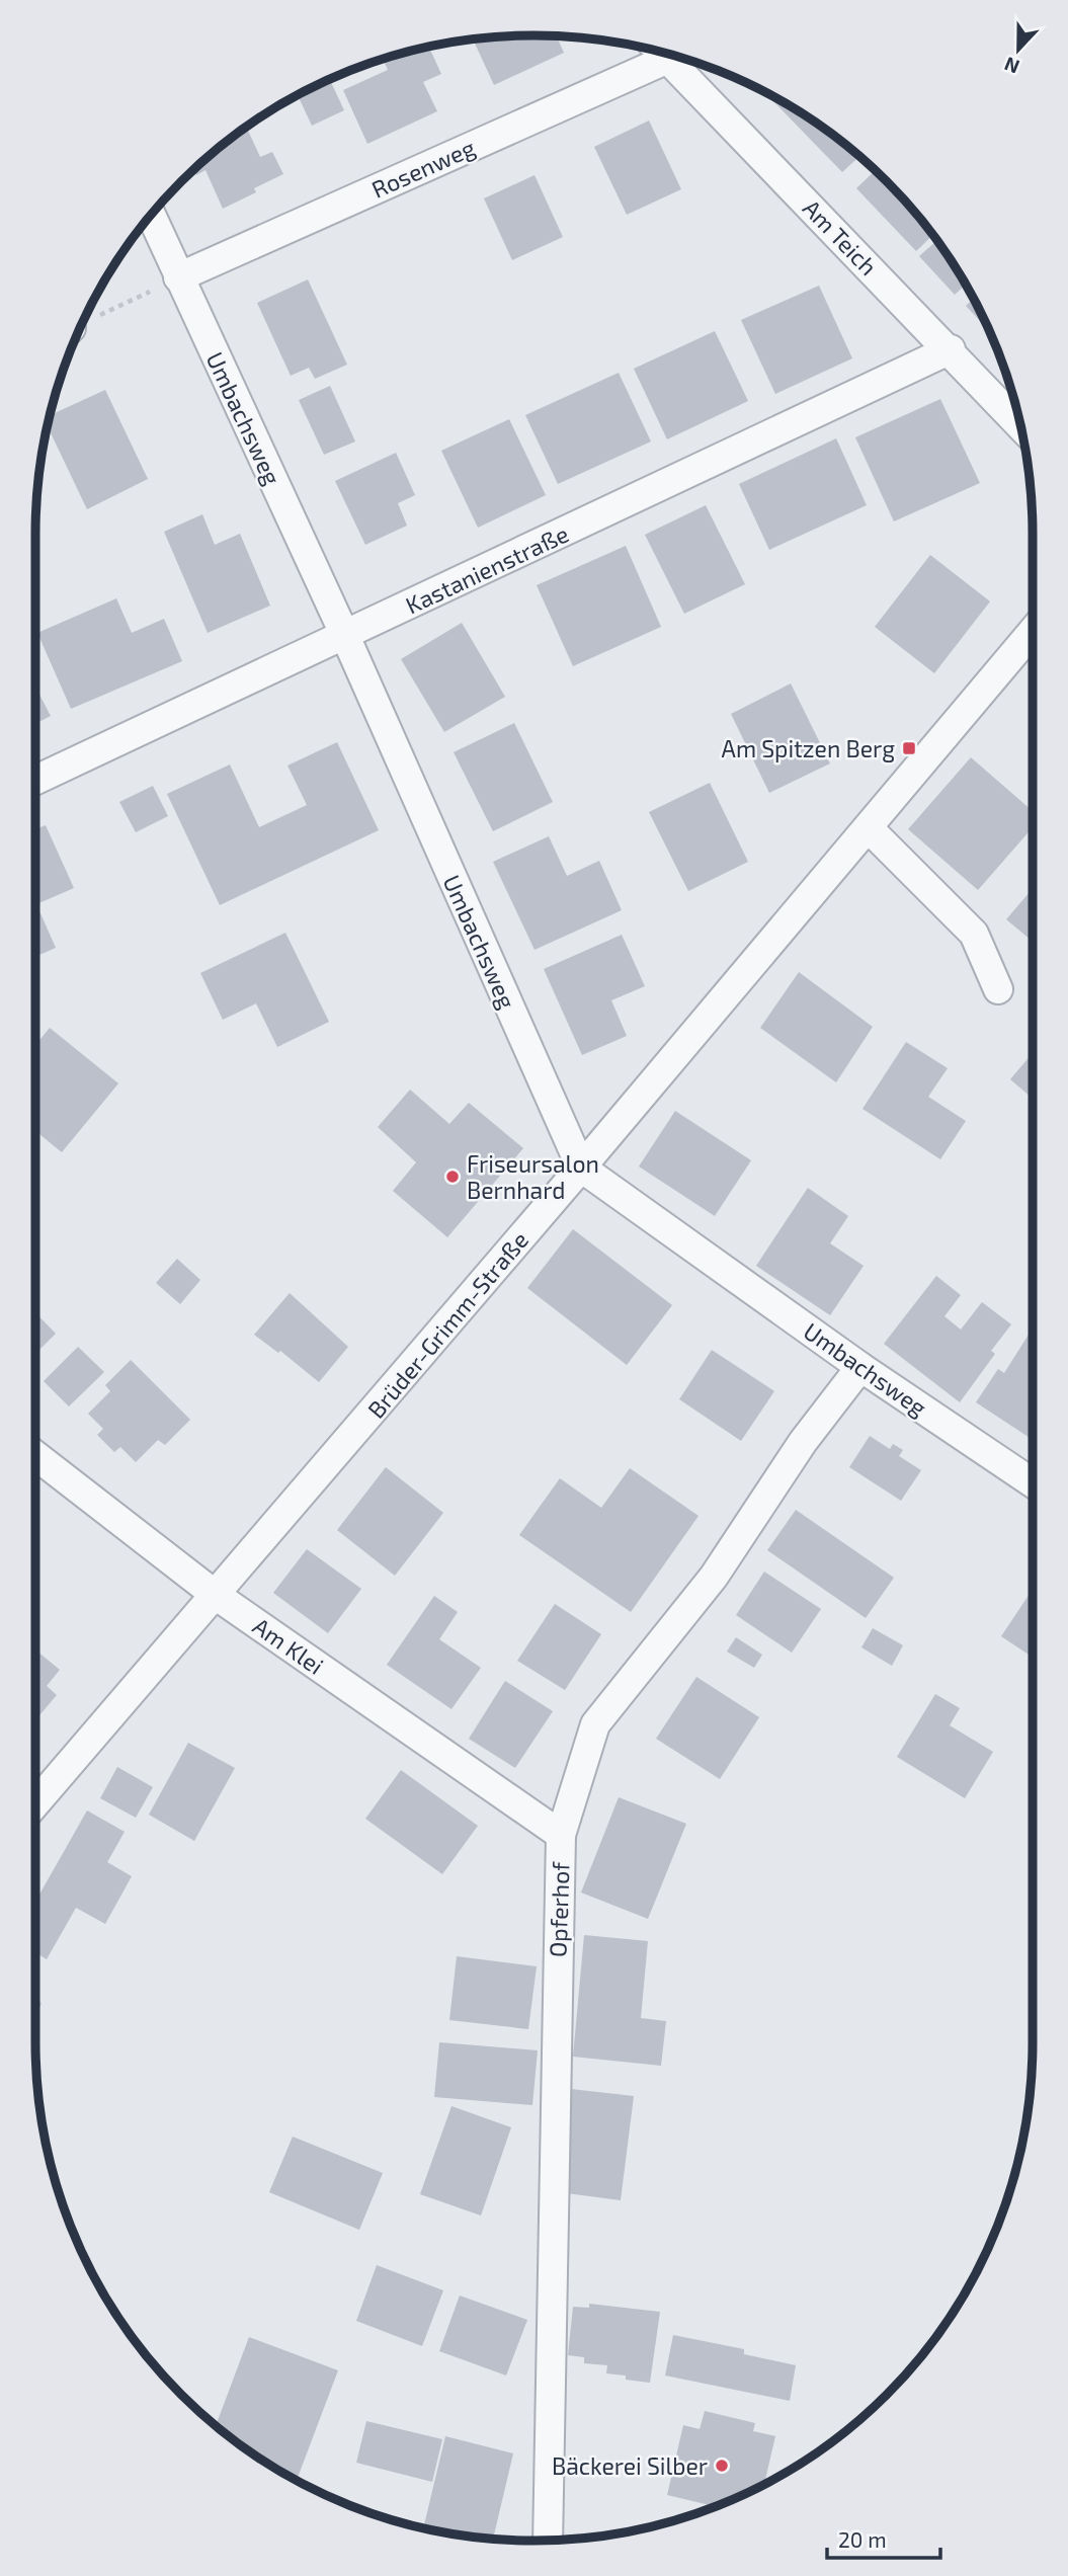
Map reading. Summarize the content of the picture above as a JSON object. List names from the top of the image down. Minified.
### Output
{"streets":{"street":["Rosenweg","Am Teich","Umbachsweg","Kastanienstraße","Brüder-Grimm-Straße","Am Klei","Opferhof"]},"crossings":[["Rosenweg","Am Teich"],["Rosenweg","Umbachsweg"],["Am Teich","Kastanienstraße"],["Umbachsweg","Kastanienstraße"],["Umbachsweg","Brüder-Grimm-Straße"],["Umbachsweg","Opferhof"],["Brüder-Grimm-Straße","Am Klei"],["Am Klei","Opferhof"]],"places":{"transit":["Am Spitzen Berg"],"other":["Friseursalon Bernhard","Bäckerei Silber"]},"scale_bar":"20 m","north":"bottom"}
